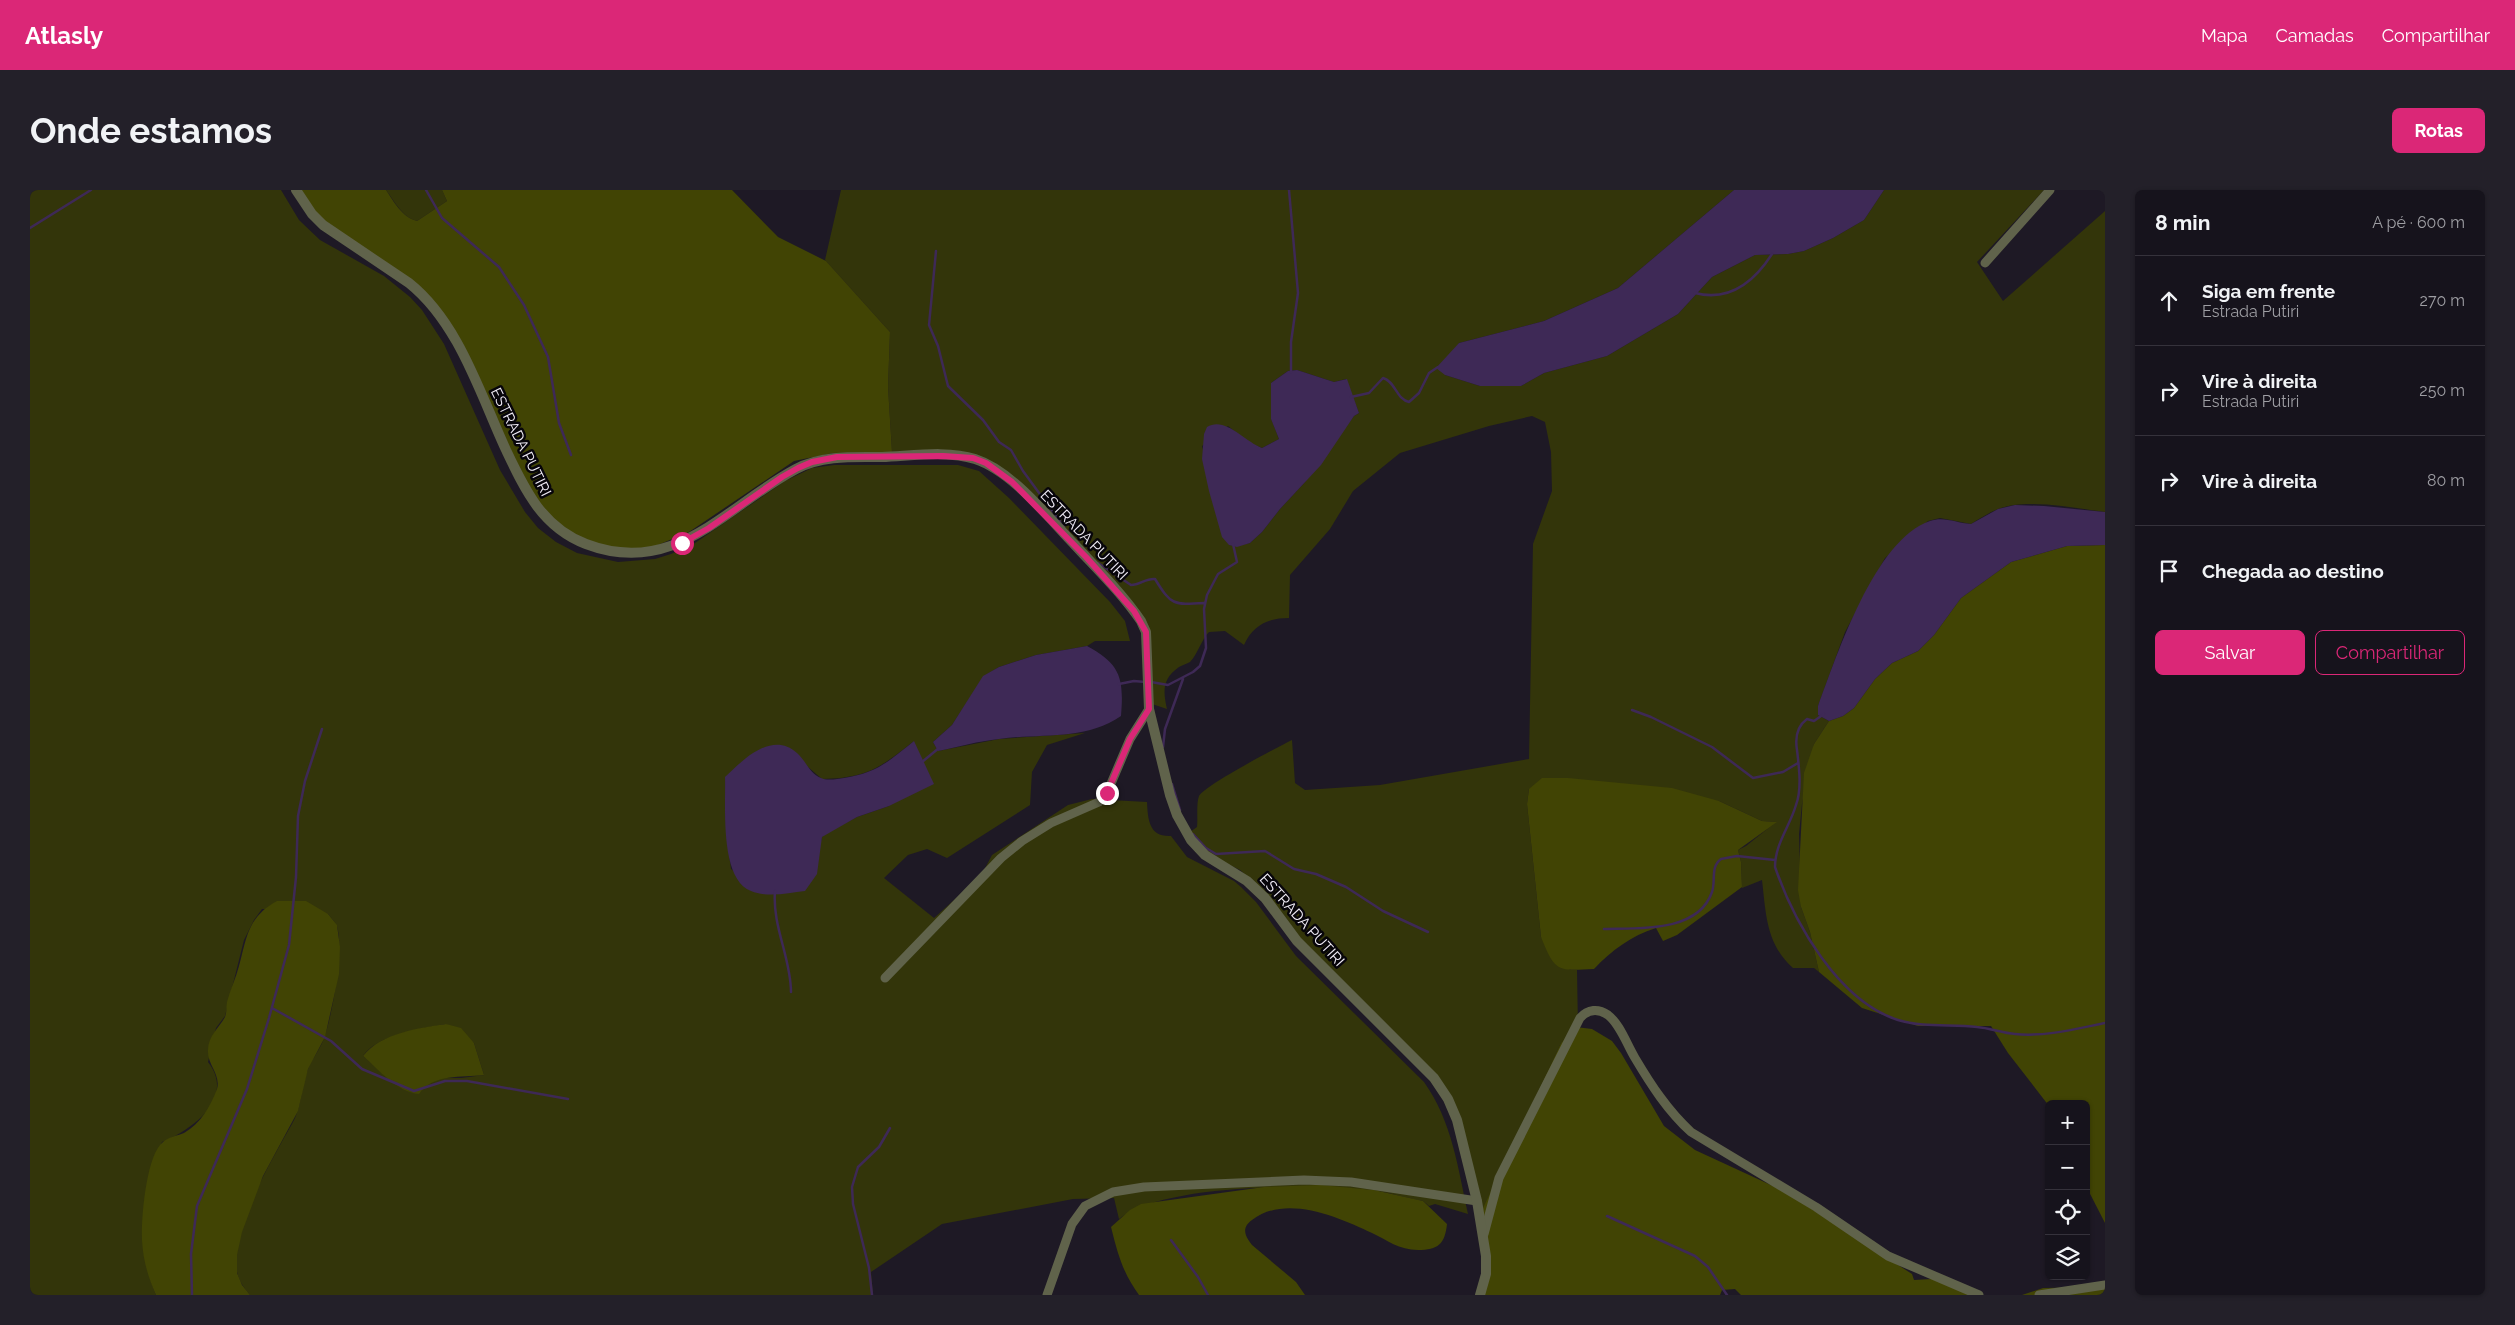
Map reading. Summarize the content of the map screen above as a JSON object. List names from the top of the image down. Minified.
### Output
{"streets":{"street":["ESTRADA PUTIRI"]},"page":{"header":"Atlasly","nav":["Mapa","Camadas","Compartilhar"],"buttons":["Rotas",["Salvar","Compartilhar"]],"title":"Onde estamos","heading":["8 min","A pé · 600 m"],"list":[["Siga em frente","Estrada Putiri","270 m"],["Vire à direita","Estrada Putiri","250 m"],["Vire à direita","80 m"],"Chegada ao destino"],"map_buttons":["+","−"]}}
